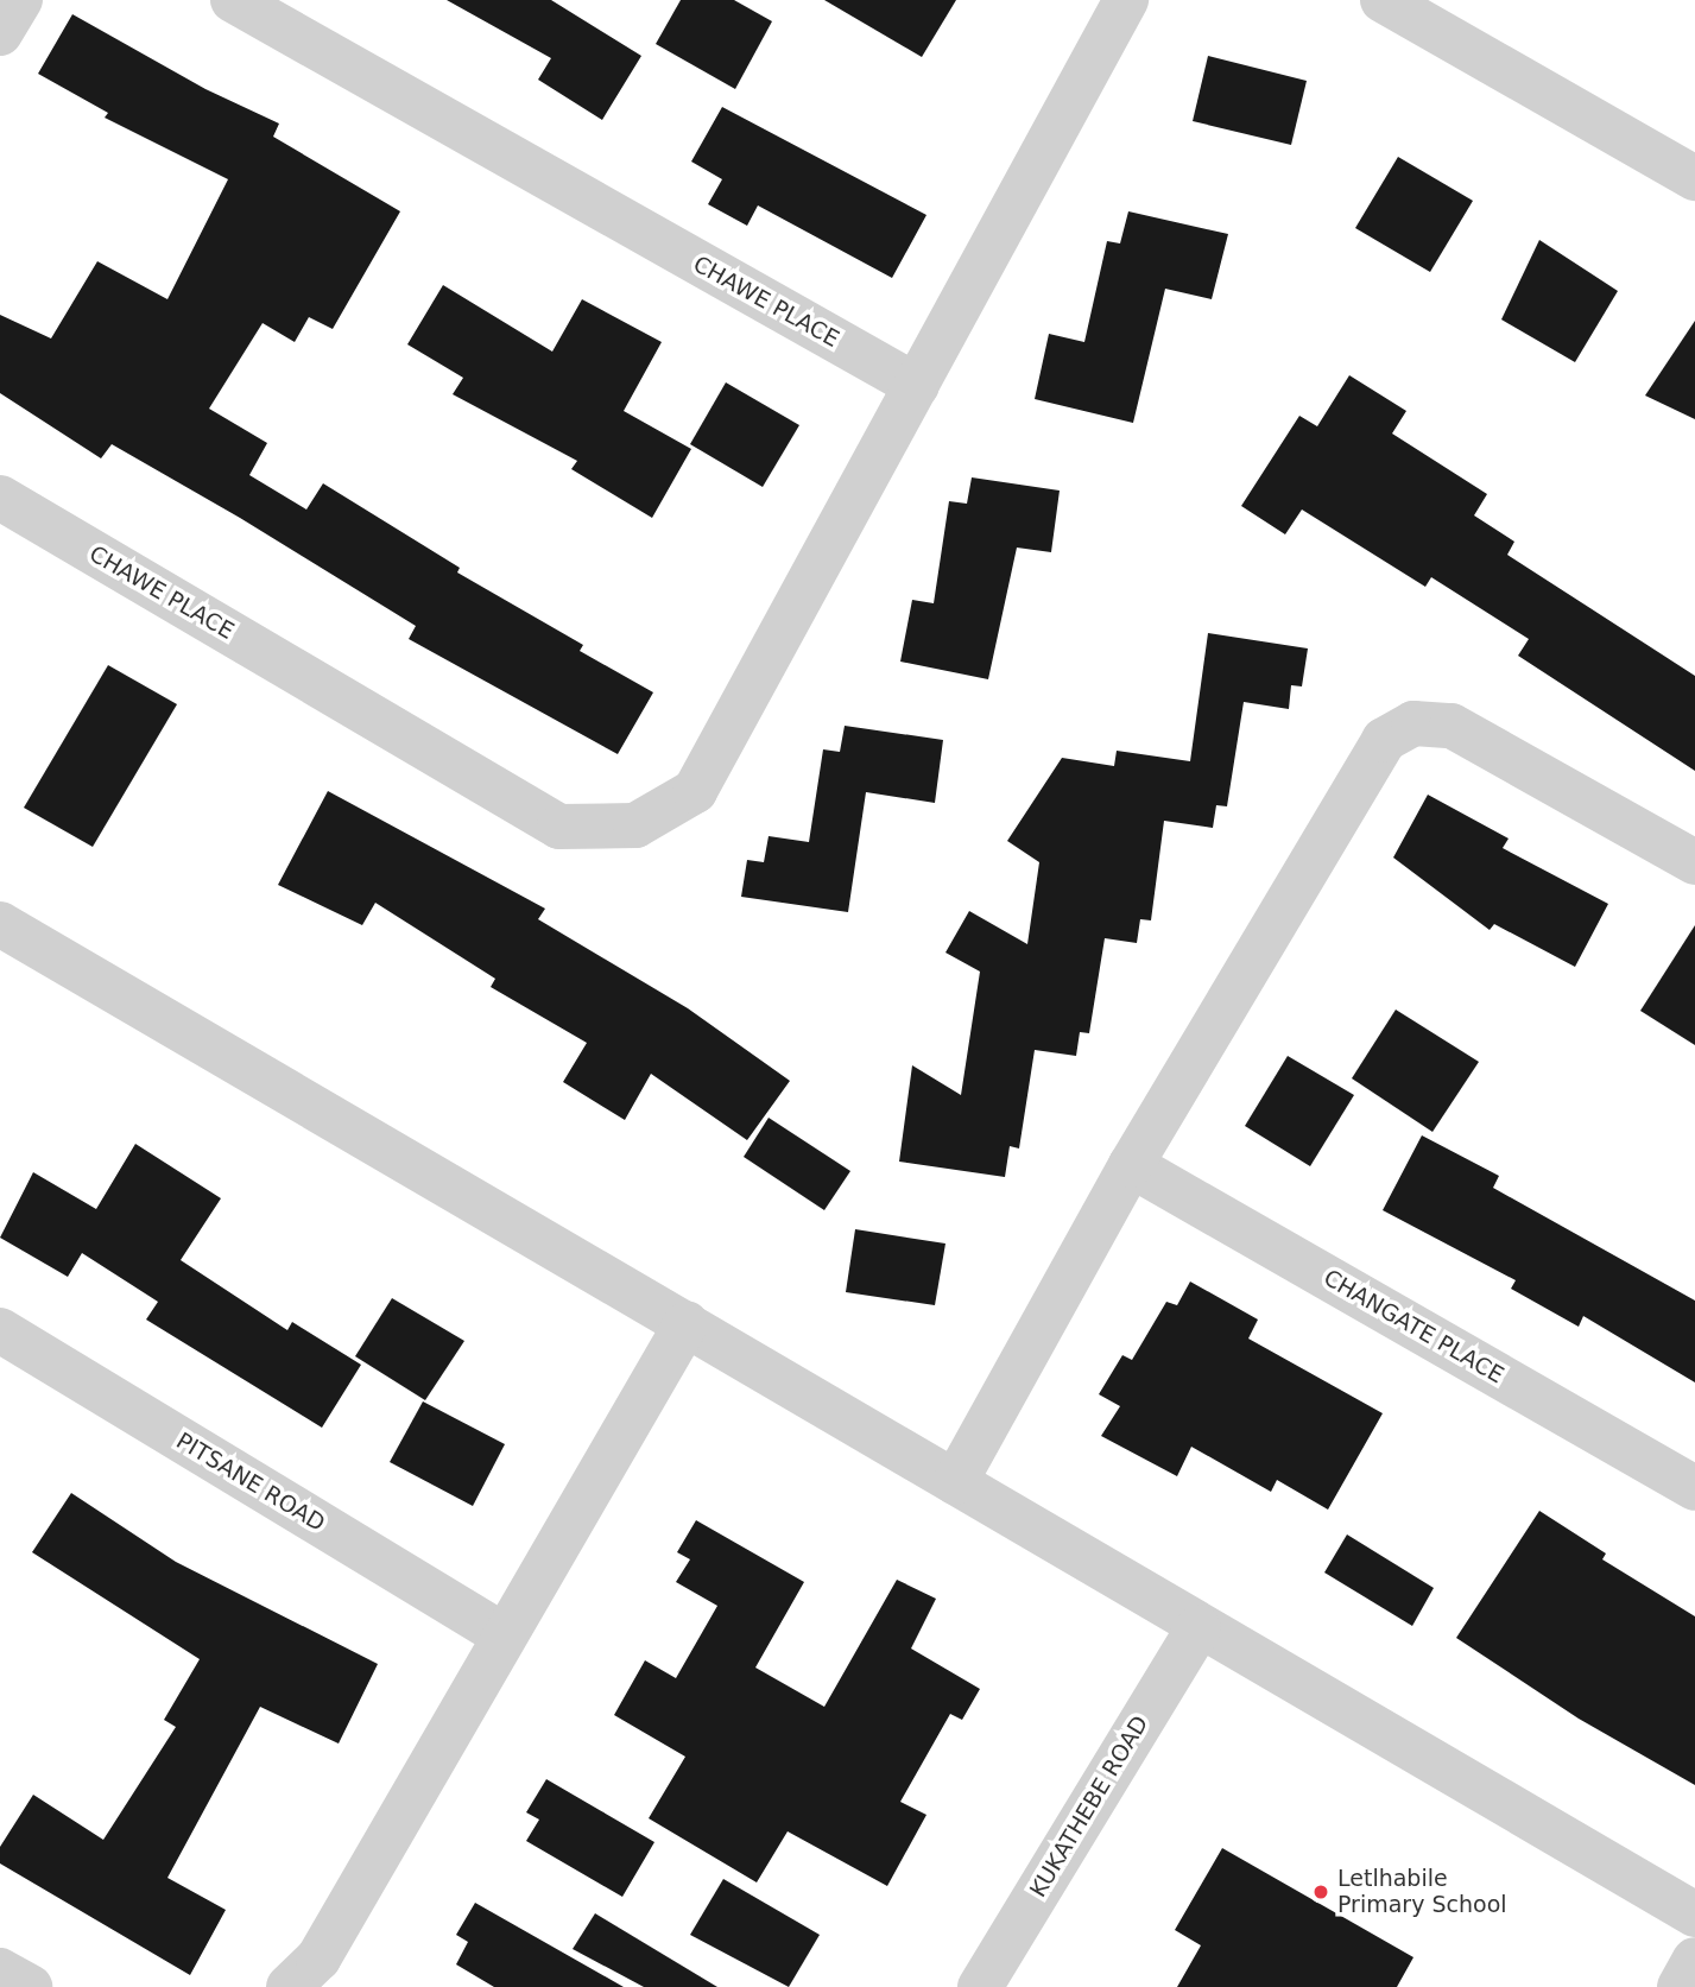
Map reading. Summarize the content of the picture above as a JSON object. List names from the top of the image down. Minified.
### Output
{"streets":{"street":["CHAWE PLACE","CHANGATE PLACE","PITSANE ROAD","KUKATHEBE ROAD"]},"places":["Letlhabile Primary School"]}
